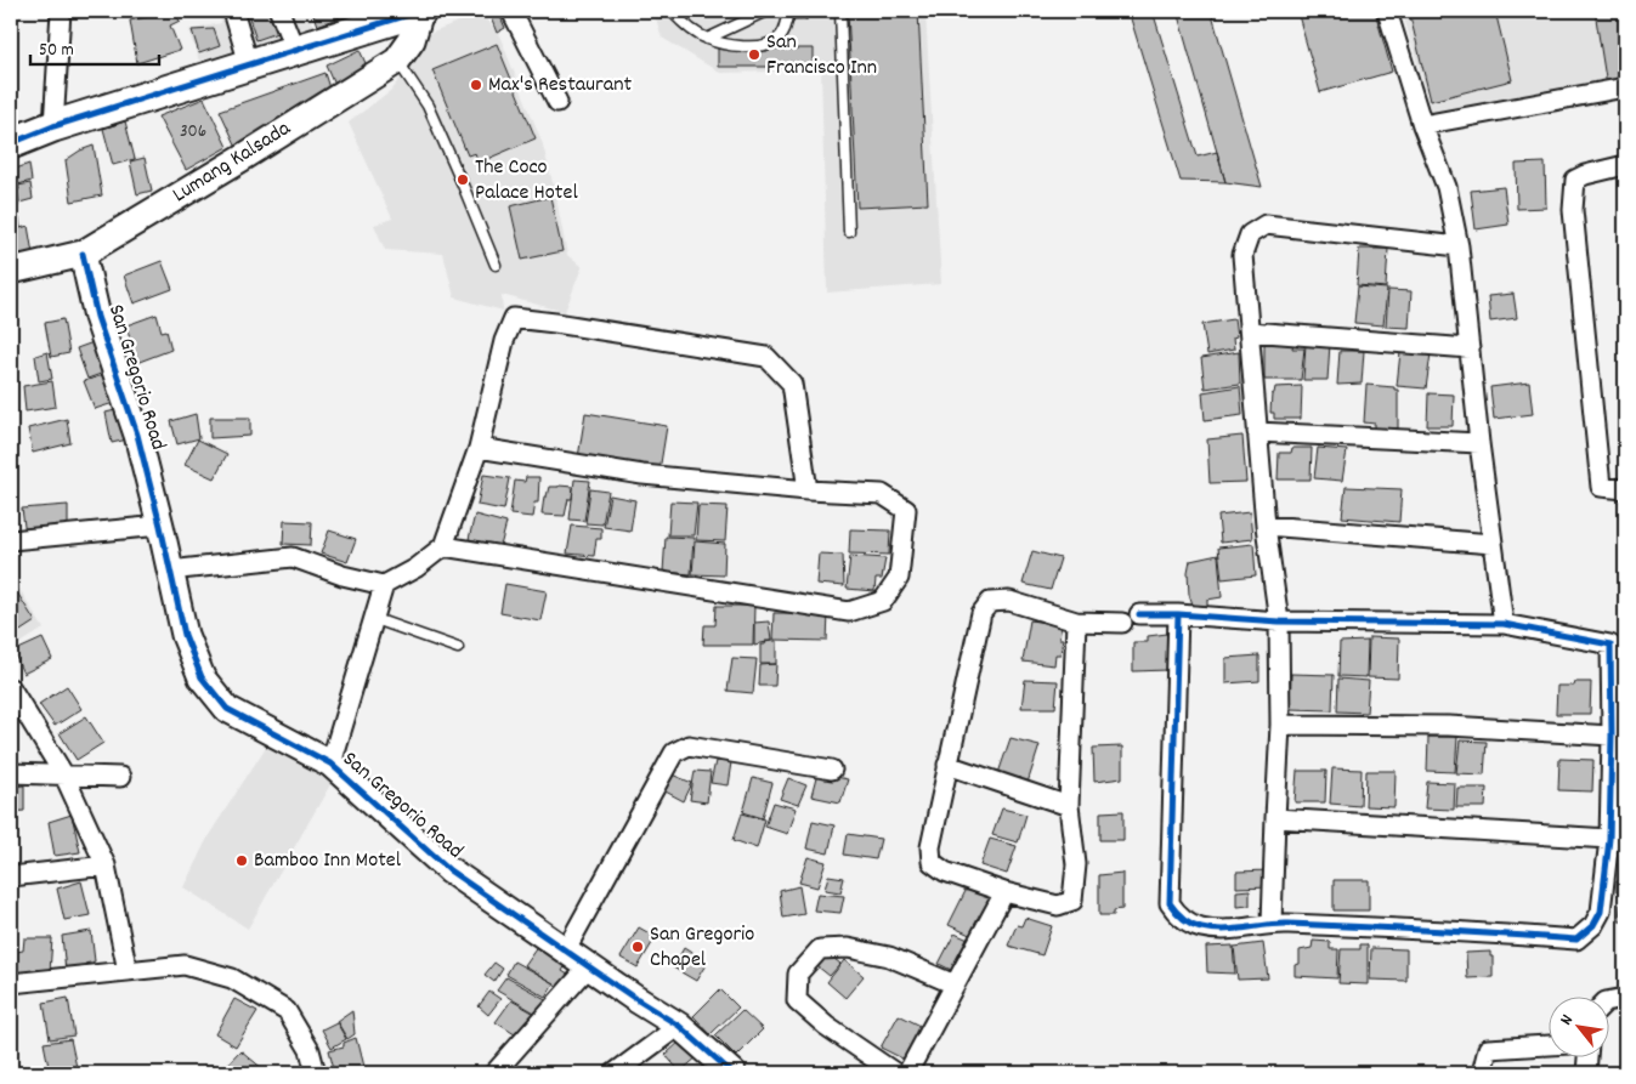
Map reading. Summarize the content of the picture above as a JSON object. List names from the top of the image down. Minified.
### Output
{"streets":{"street":["Lumang Kalsada","San Gregorio Road"]},"crossings":[["Lumang Kalsada","San Gregorio Road"]],"places":["San Francisco Inn","Max's Restaurant","The Coco Palace Hotel","Bamboo Inn Motel","San Gregorio Chapel"],"house_numbers":["306"],"scale_bar":"50 m","north":"top left"}
